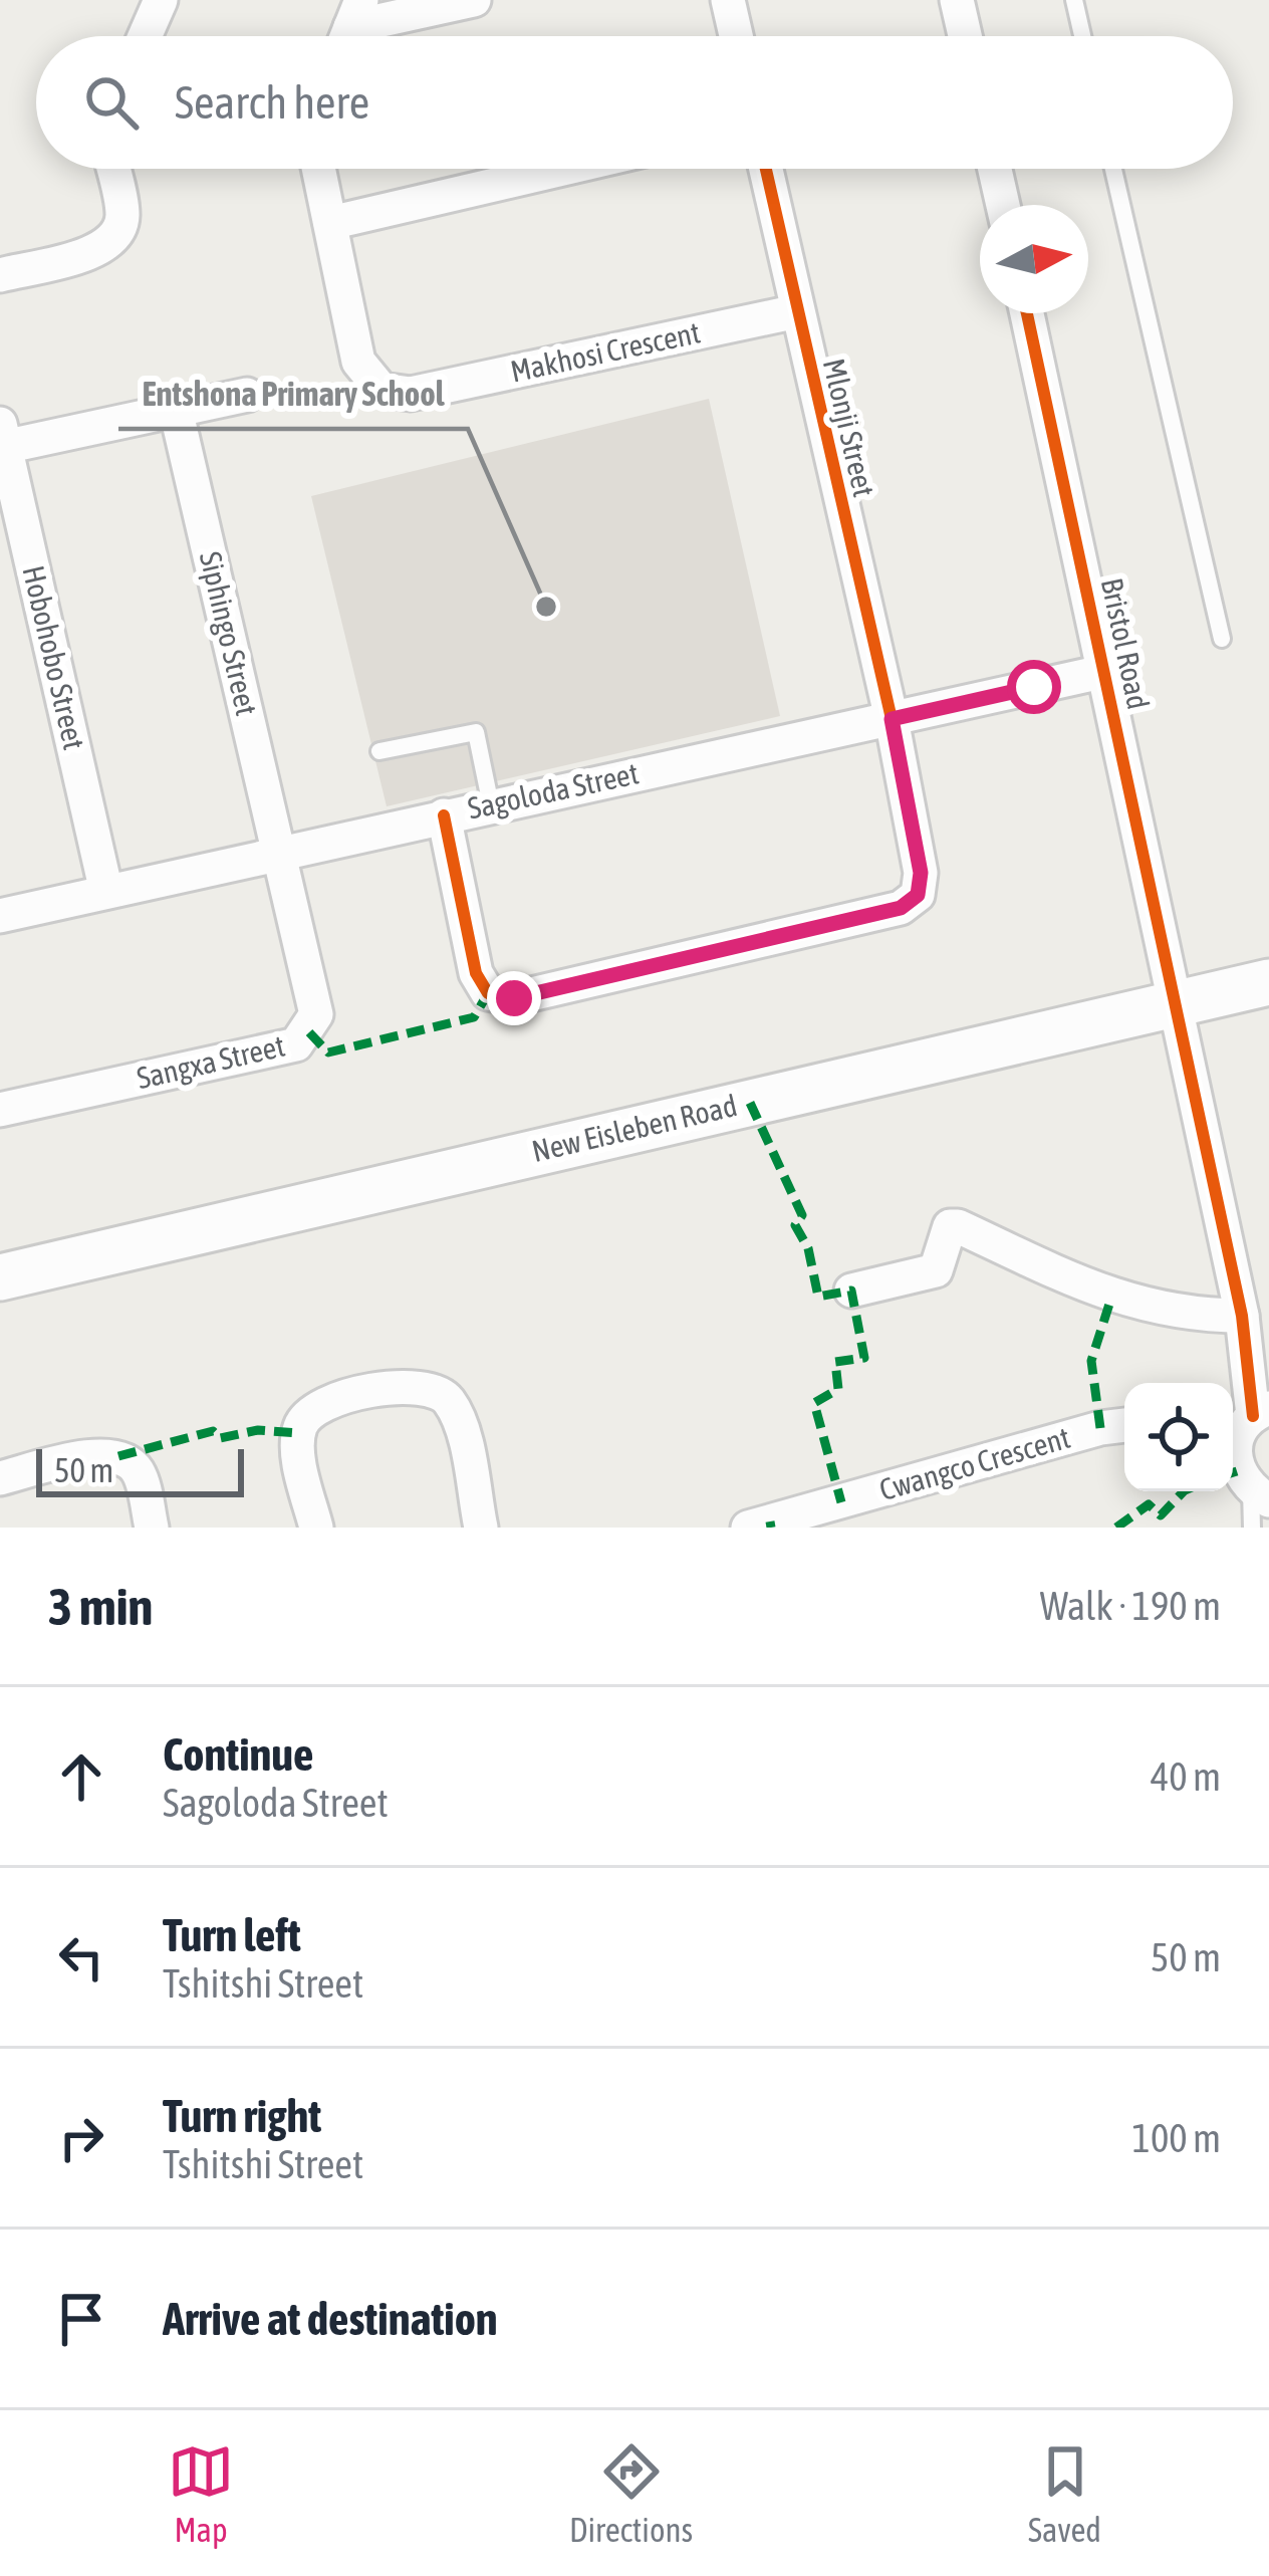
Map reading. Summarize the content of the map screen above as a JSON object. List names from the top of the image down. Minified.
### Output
{"streets":{"main road":["New Eisleben Road"],"street":["Makhosi Crescent","Mlonji Street","Siphingo Street","Bristol Road","Hobohobo Street","Sagoloda Street","Sangxa Street","Cwangco Crescent"]},"crossings":[["Makhosi Crescent","Mlonji Street"],["Mlonji Street","Sagoloda Street"],["Siphingo Street","Sagoloda Street"],["Siphingo Street","Sangxa Street"],["Bristol Road","Sagoloda Street"],["Bristol Road","New Eisleben Road"],["Hobohobo Street","Sagoloda Street"],["Sagoloda Street","Sangxa Street"]],"places":["Entshona Primary School"],"scale_bar":"50 m","north":"right","page":{"search":"Search here","scale":"50 m","heading":["3 min","Walk · 190 m"],"list":[["Continue","Sagoloda Street","40 m"],["Turn left","Tshitshi Street","50 m"],["Turn right","Tshitshi Street","100 m"],"Arrive at destination"],"nav":["Map","Directions","Saved"]}}
